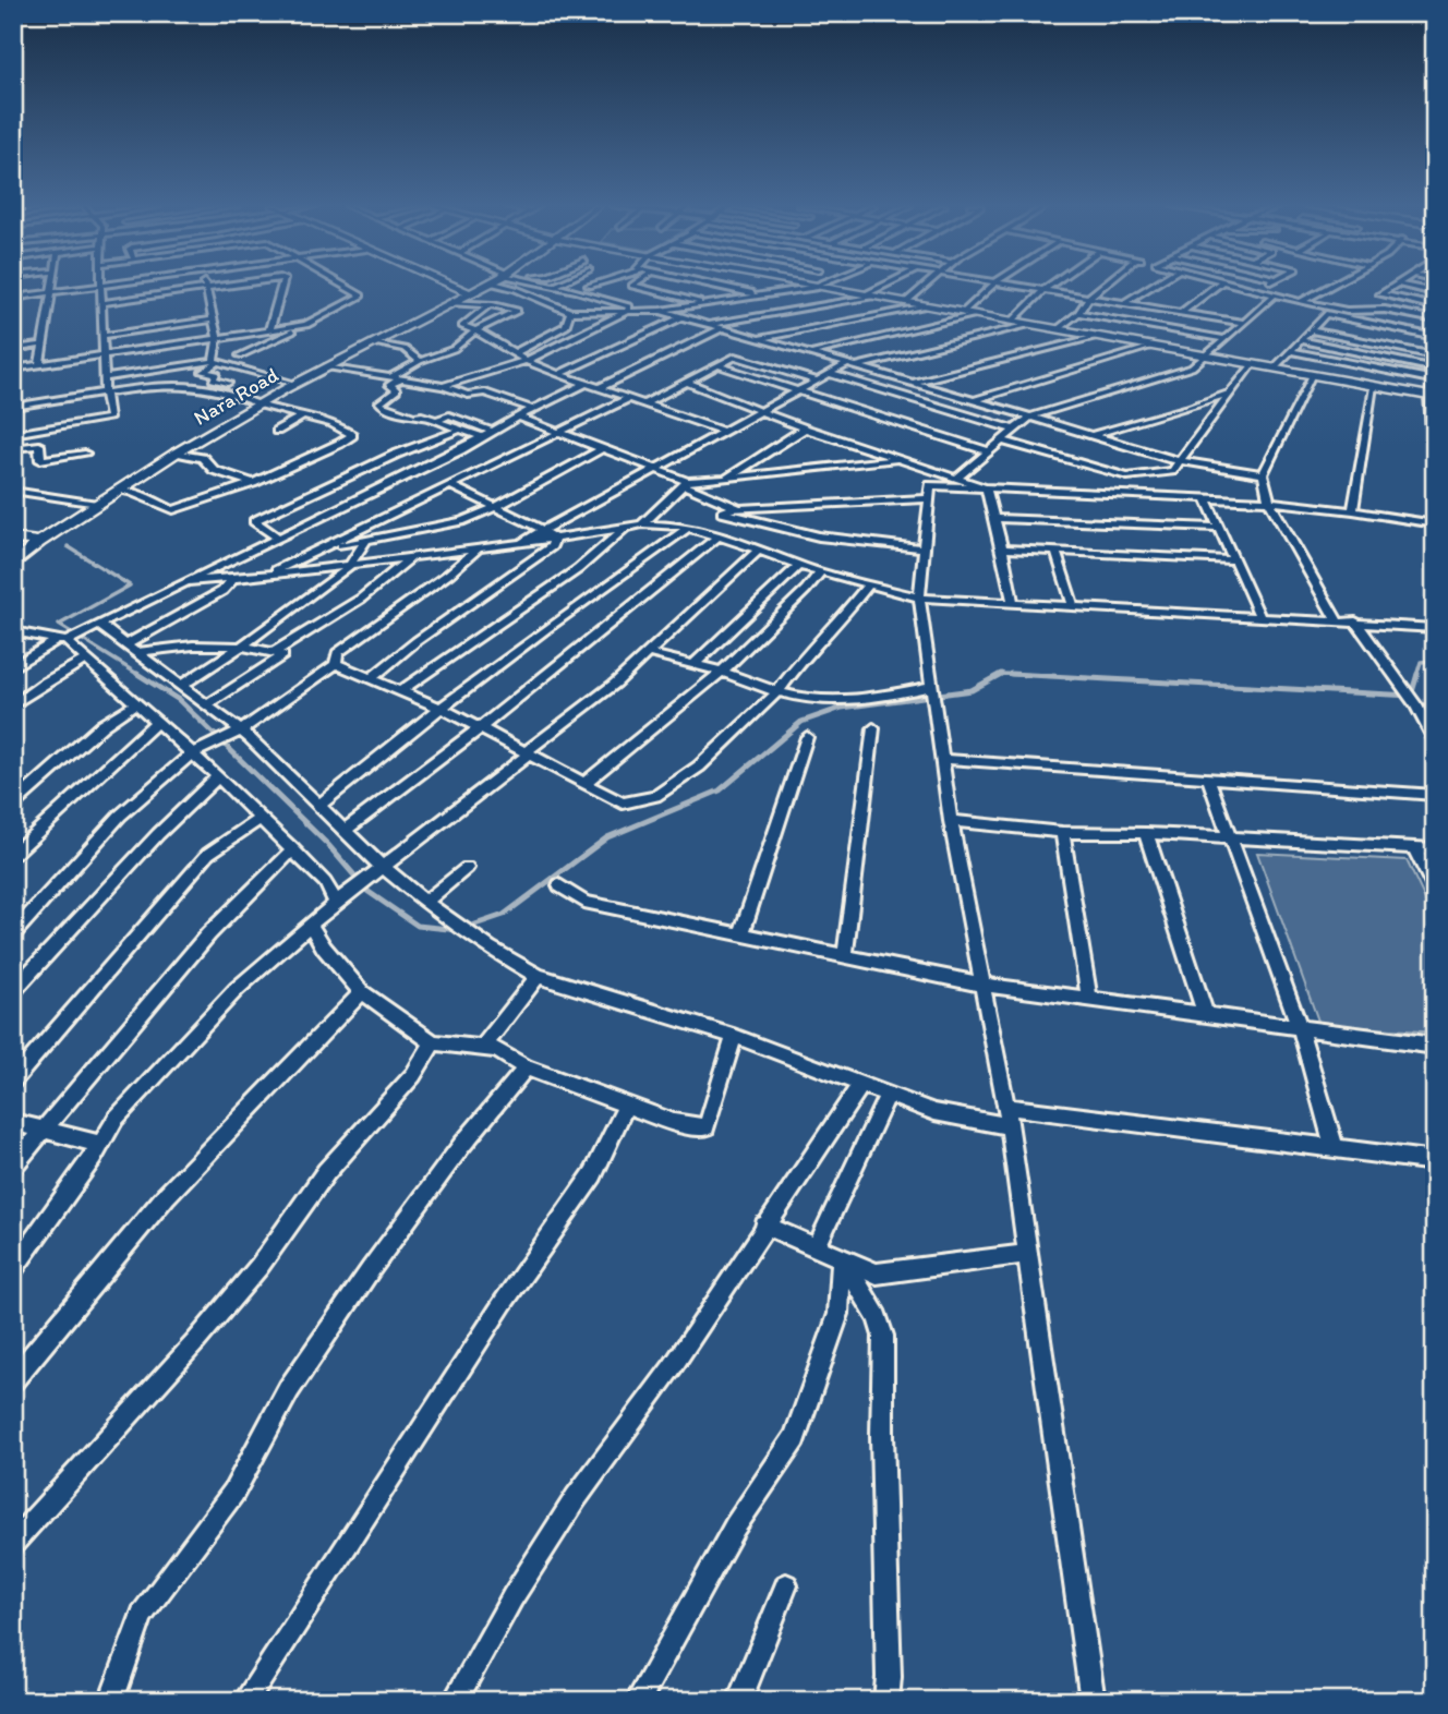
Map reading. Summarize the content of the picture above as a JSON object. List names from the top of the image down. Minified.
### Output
{"streets":{"street":["Nara Road"]}}
